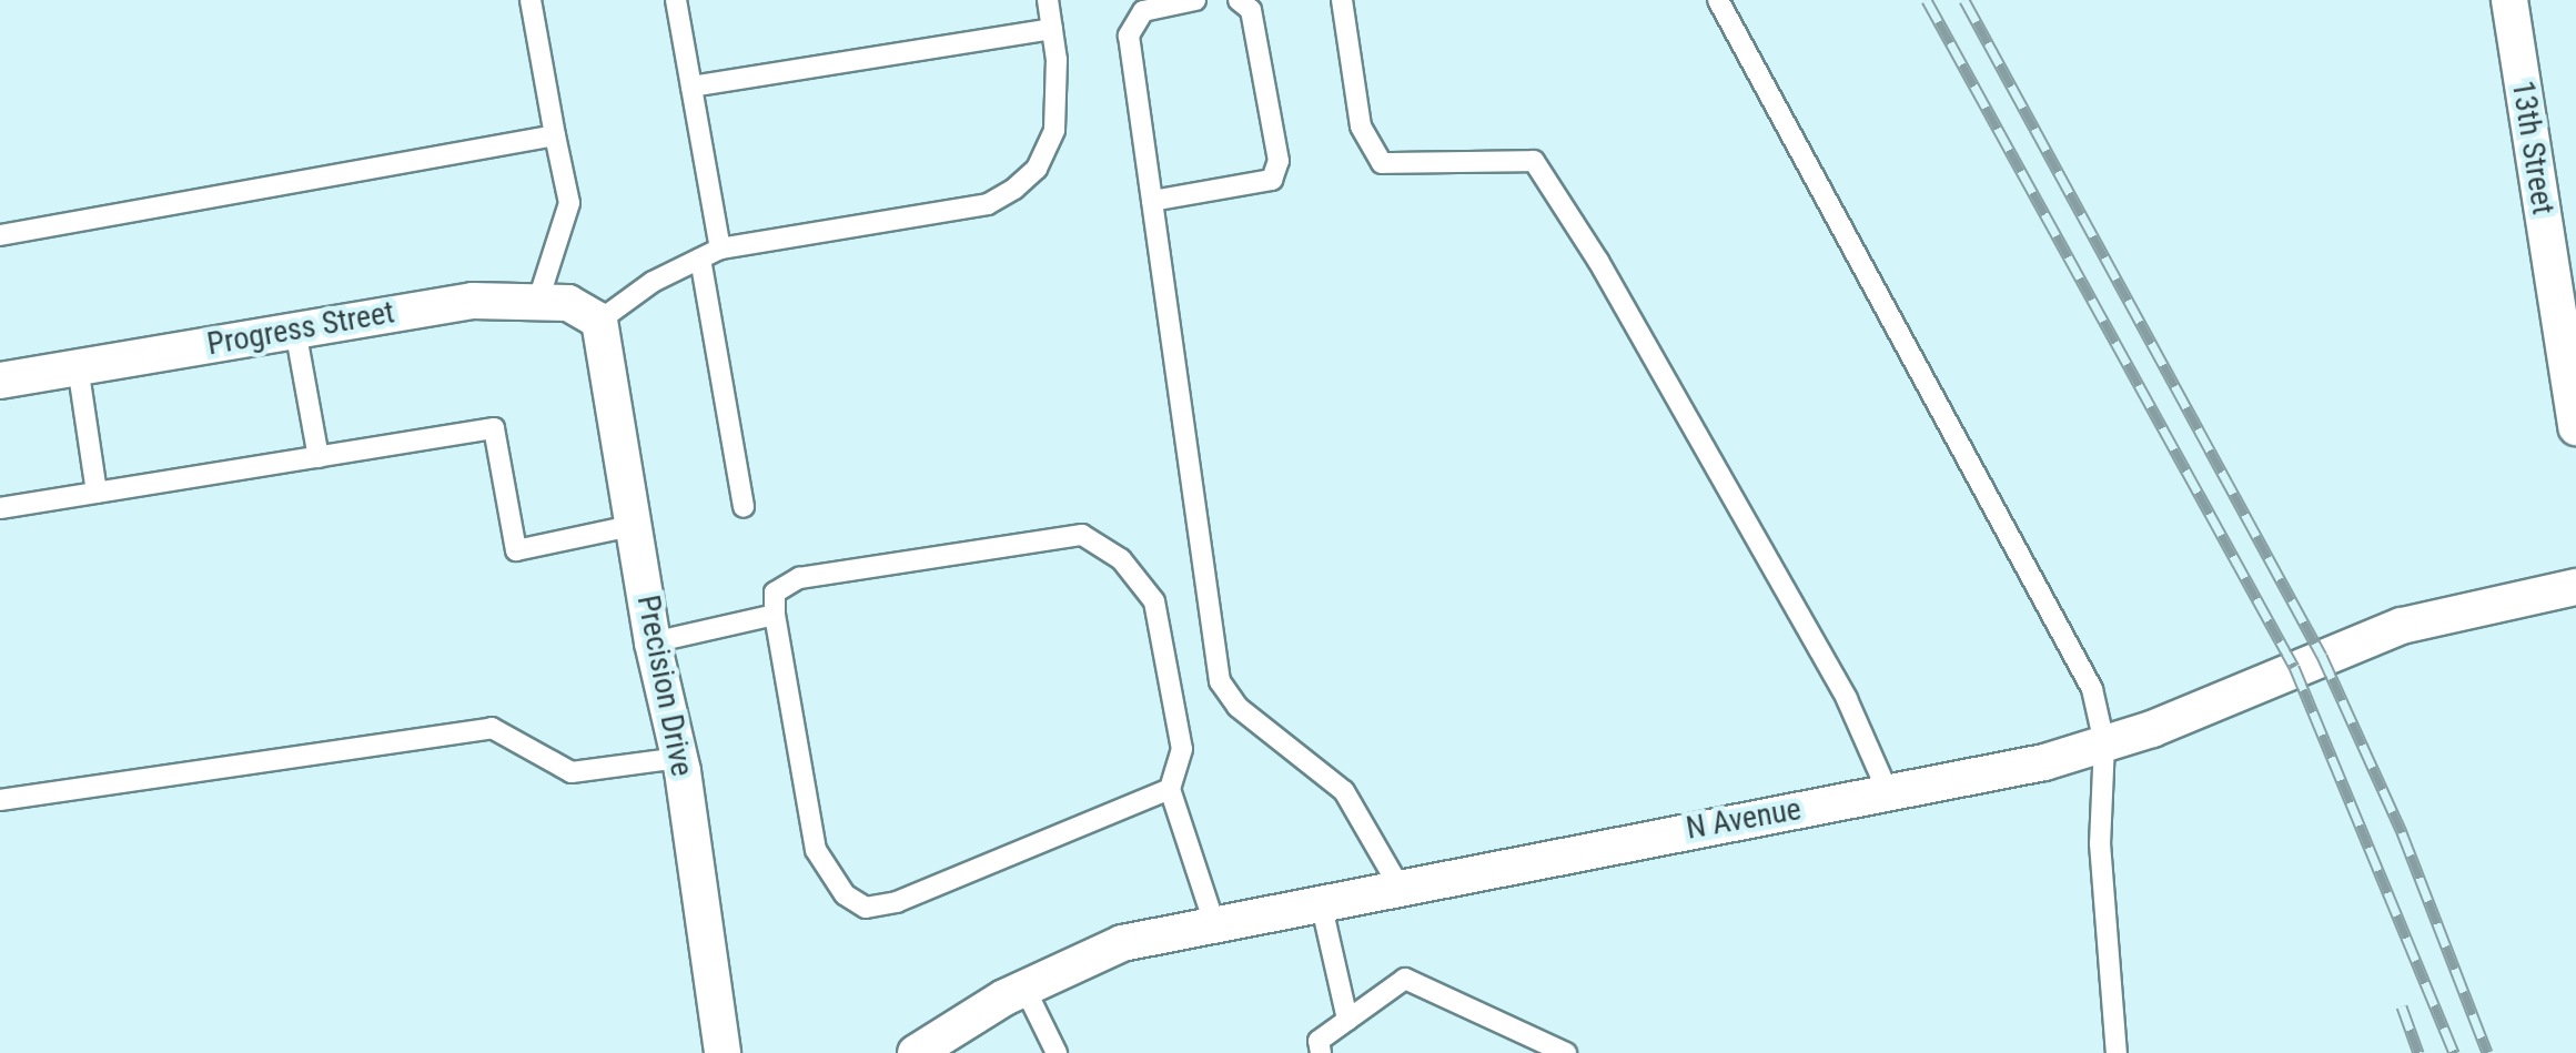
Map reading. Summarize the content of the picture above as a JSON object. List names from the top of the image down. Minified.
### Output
{"streets":{"street":["13th Street","Progress Street","Precision Drive","N Avenue"]},"crossings":[["Progress Street","Precision Drive"]]}
